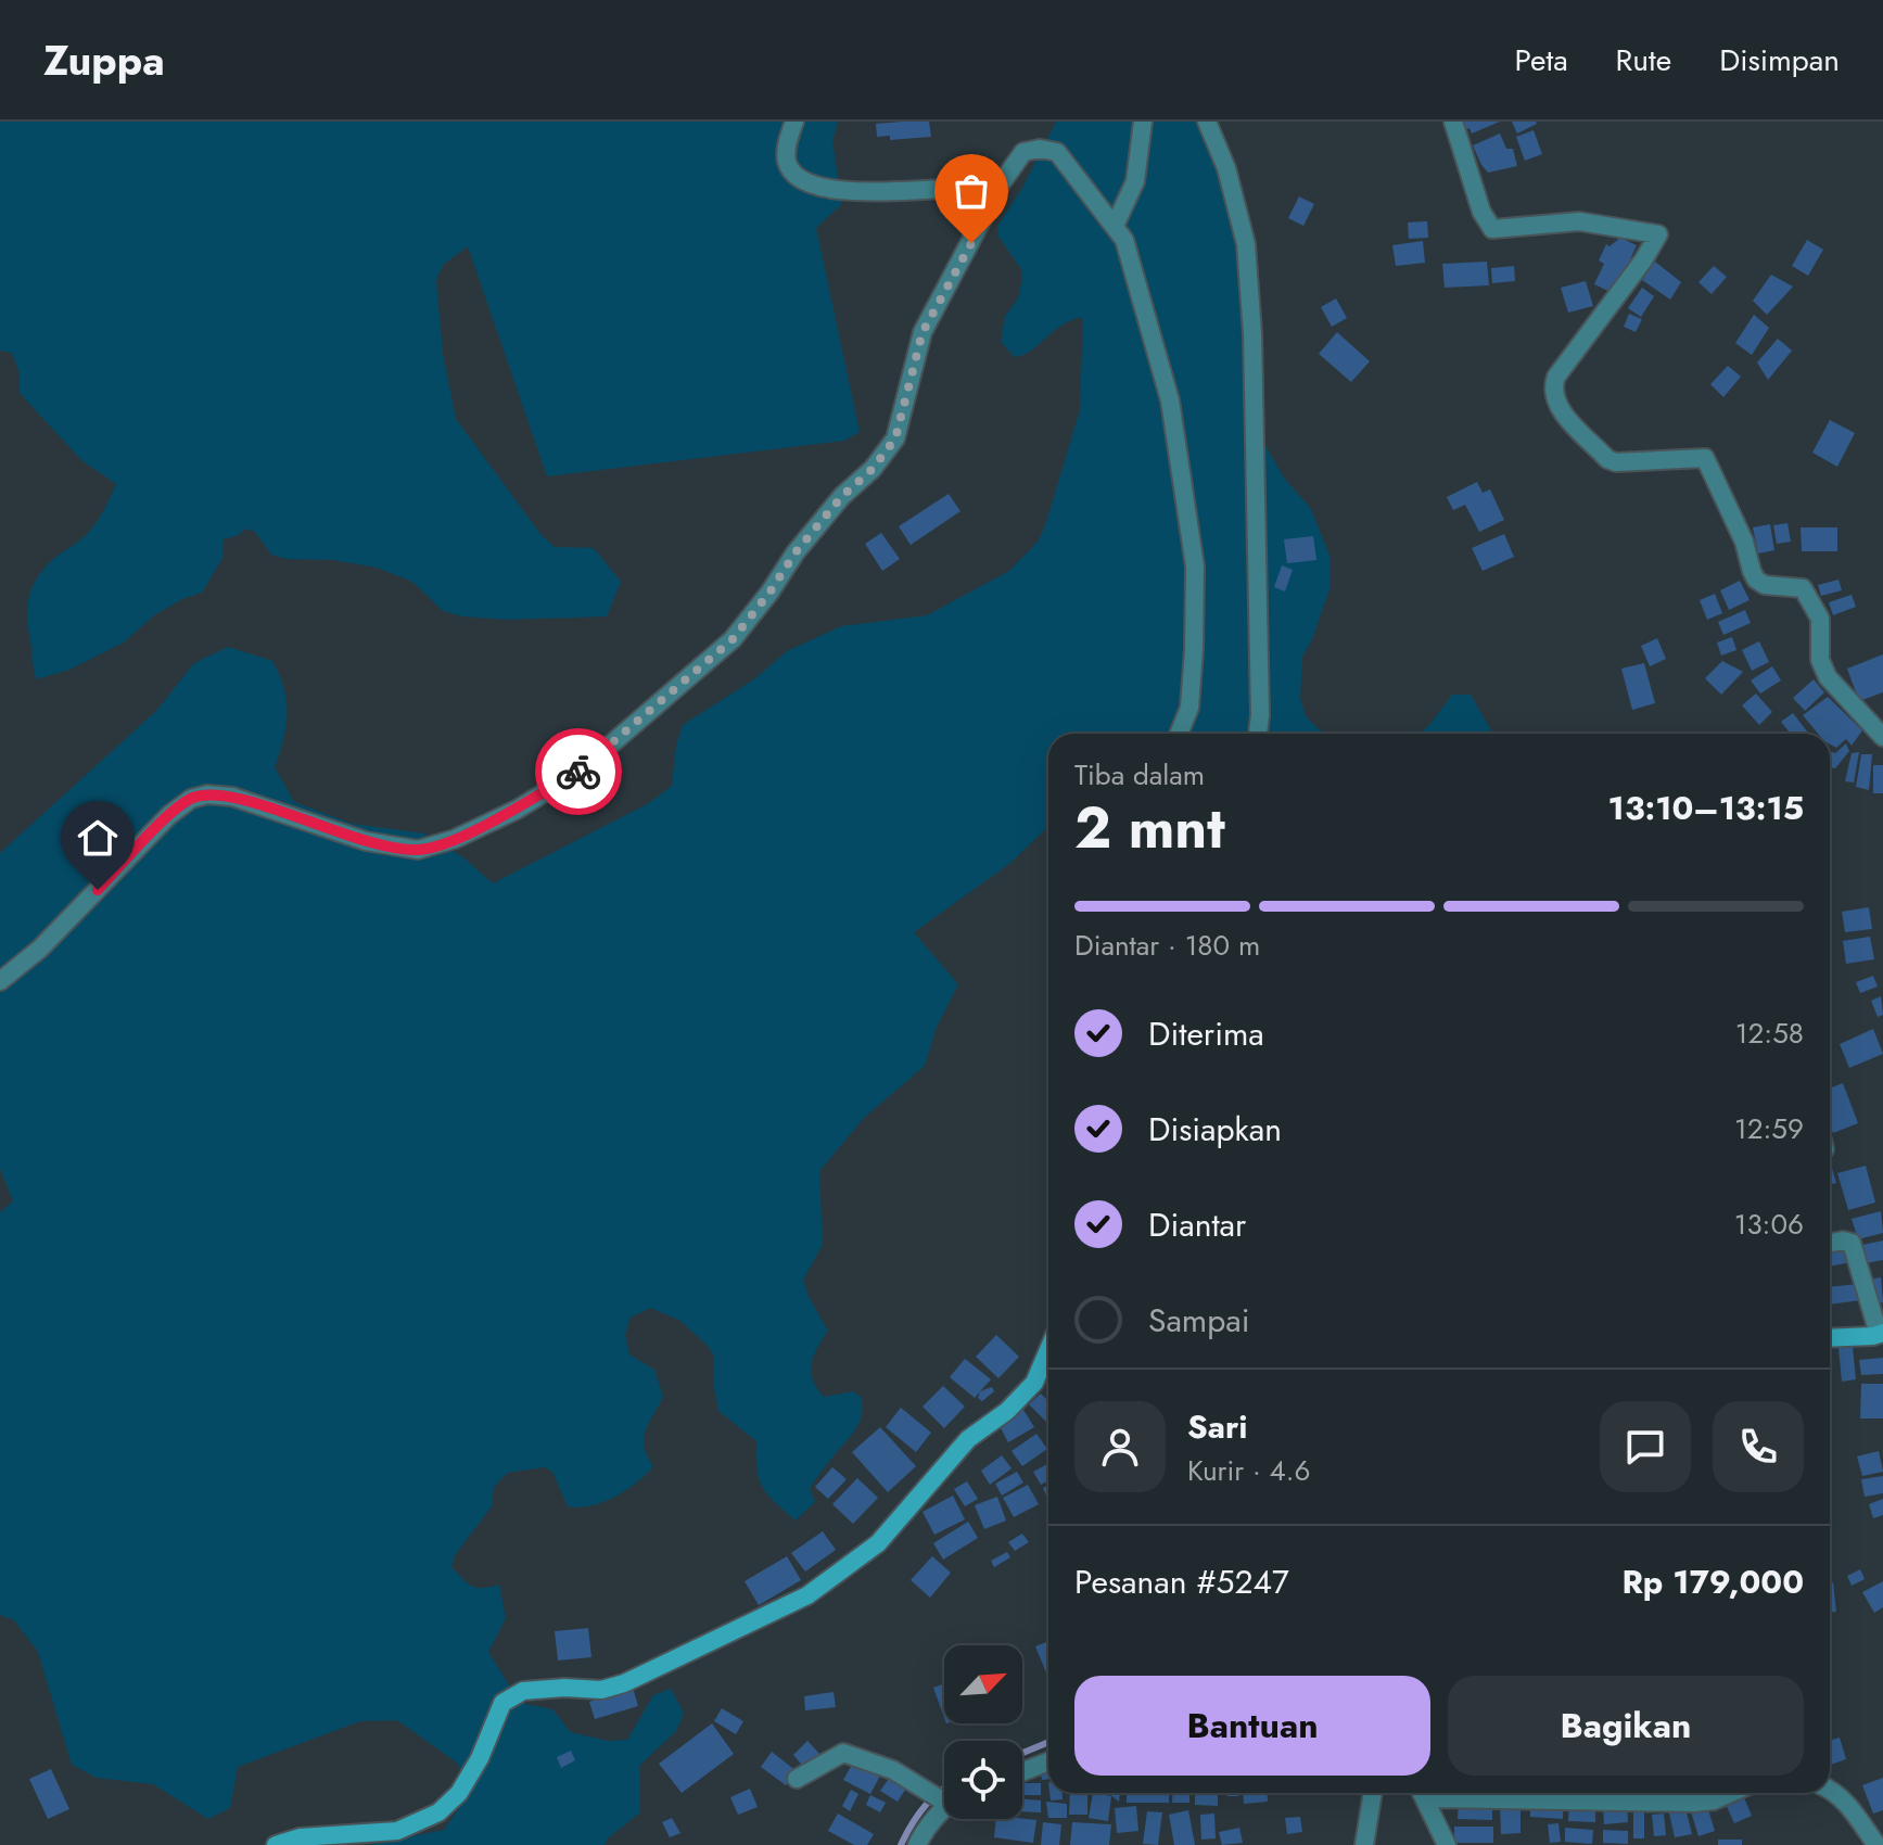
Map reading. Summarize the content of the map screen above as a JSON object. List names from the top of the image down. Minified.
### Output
{"north":"top right","page":{"header":"Zuppa","nav":["Peta","Rute","Disimpan"],"heading":["2 mnt","Tiba dalam","13:10–13:15"],"panel":["Sari","Kurir · 4.6","Pesanan #5247","Rp 179,000"],"bar":"Diantar · 180 m","list":[["Diterima","12:58"],["Disiapkan","12:59"],["Diantar","13:06"],"Sampai"],"buttons":["Bantuan","Bagikan"]}}
